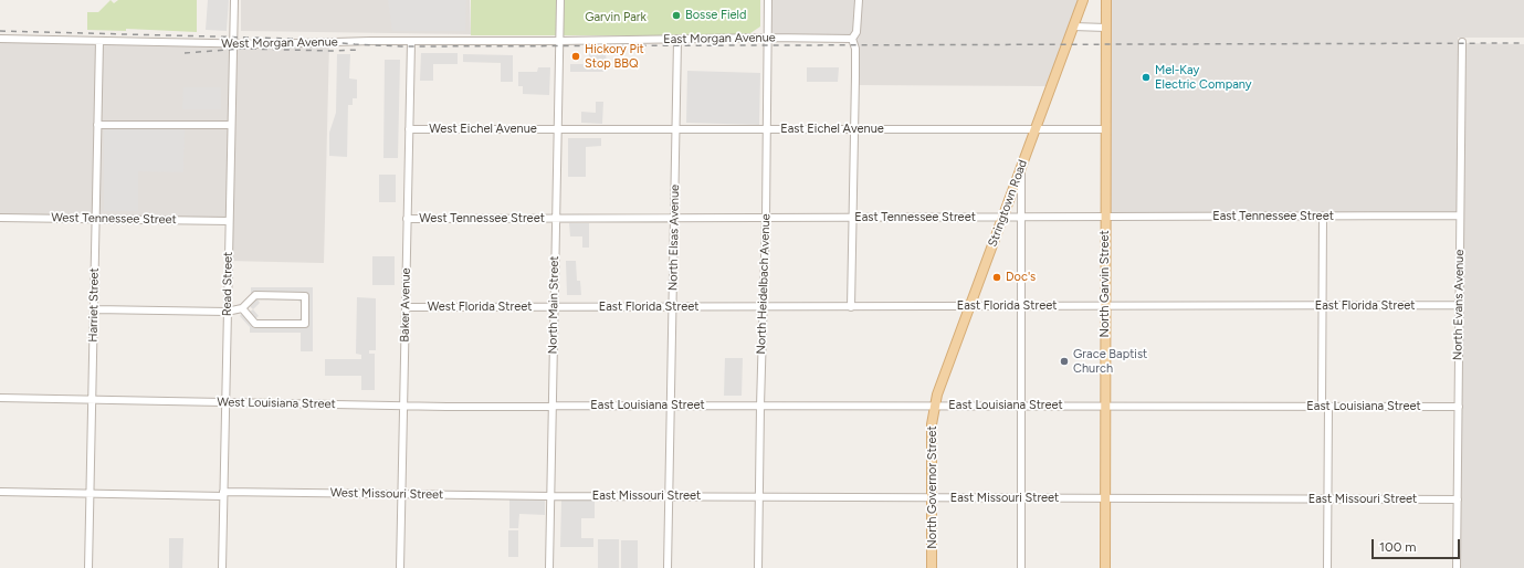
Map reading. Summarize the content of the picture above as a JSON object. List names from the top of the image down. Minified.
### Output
{"streets":{"main road":["Stringtown Road","North Garvin Street","North Governor Street"],"street":["East Morgan Avenue","West Morgan Avenue","West Eichel Avenue","East Eichel Avenue","East Tennessee Street","West Tennessee Street","North Elsas Avenue","Read Street","North Heidelbach Avenue","Harriet Street","Baker Avenue","North Main Street","North Evans Avenue","East Florida Street","West Florida Street","West Louisiana Street","East Louisiana Street","West Missouri Street","East Missouri Street"]},"crossings":[["East Morgan Avenue","West Morgan Avenue"],["East Morgan Avenue","North Elsas Avenue"],["East Morgan Avenue","North Heidelbach Avenue"],["East Morgan Avenue","North Main Street"],["West Morgan Avenue","Read Street"],["West Morgan Avenue","Harriet Street"],["West Morgan Avenue","Baker Avenue"],["West Morgan Avenue","North Main Street"],["West Eichel Avenue","East Eichel Avenue"],["West Eichel Avenue","Baker Avenue"],["West Eichel Avenue","North Main Street"],["East Eichel Avenue","Stringtown Road"],["East Eichel Avenue","North Elsas Avenue"],["East Eichel Avenue","North Heidelbach Avenue"],["East Eichel Avenue","North Garvin Street"],["East Eichel Avenue","North Main Street"],["Stringtown Road","East Tennessee Street"],["Stringtown Road","East Florida Street"],["Stringtown Road","East Louisiana Street"],["Stringtown Road","North Governor Street"],["East Tennessee Street","West Tennessee Street"],["East Tennessee Street","North Elsas Avenue"],["East Tennessee Street","North Heidelbach Avenue"],["East Tennessee Street","North Garvin Street"],["East Tennessee Street","North Main Street"],["East Tennessee Street","North Evans Avenue"],["West Tennessee Street","Read Street"],["West Tennessee Street","Harriet Street"],["West Tennessee Street","Baker Avenue"],["West Tennessee Street","North Main Street"],["North Elsas Avenue","East Florida Street"],["North Elsas Avenue","East Louisiana Street"],["North Elsas Avenue","East Missouri Street"],["Read Street","West Louisiana Street"],["Read Street","West Missouri Street"],["North Heidelbach Avenue","East Florida Street"],["North Heidelbach Avenue","East Louisiana Street"],["North Heidelbach Avenue","East Missouri Street"],["North Garvin Street","East Florida Street"],["North Garvin Street","East Louisiana Street"],["North Garvin Street","East Missouri Street"],["Harriet Street","West Louisiana Street"],["Harriet Street","West Missouri Street"],["Baker Avenue","West Florida Street"],["Baker Avenue","West Louisiana Street"],["Baker Avenue","West Missouri Street"],["North Main Street","East Florida Street"],["North Main Street","West Florida Street"],["North Main Street","West Louisiana Street"],["North Main Street","East Louisiana Street"],["North Main Street","West Missouri Street"],["North Main Street","East Missouri Street"],["North Evans Avenue","East Florida Street"],["North Evans Avenue","East Louisiana Street"],["North Evans Avenue","East Missouri Street"],["East Florida Street","West Florida Street"],["West Louisiana Street","East Louisiana Street"],["East Louisiana Street","North Governor Street"],["North Governor Street","East Missouri Street"],["West Missouri Street","East Missouri Street"]],"parks":["Garvin Park"],"places":["Bosse Field","Hickory Pit Stop BBQ","Mel-Kay Electric Company","Doc's","Grace Baptist Church"],"scale_bar":"100 m"}
